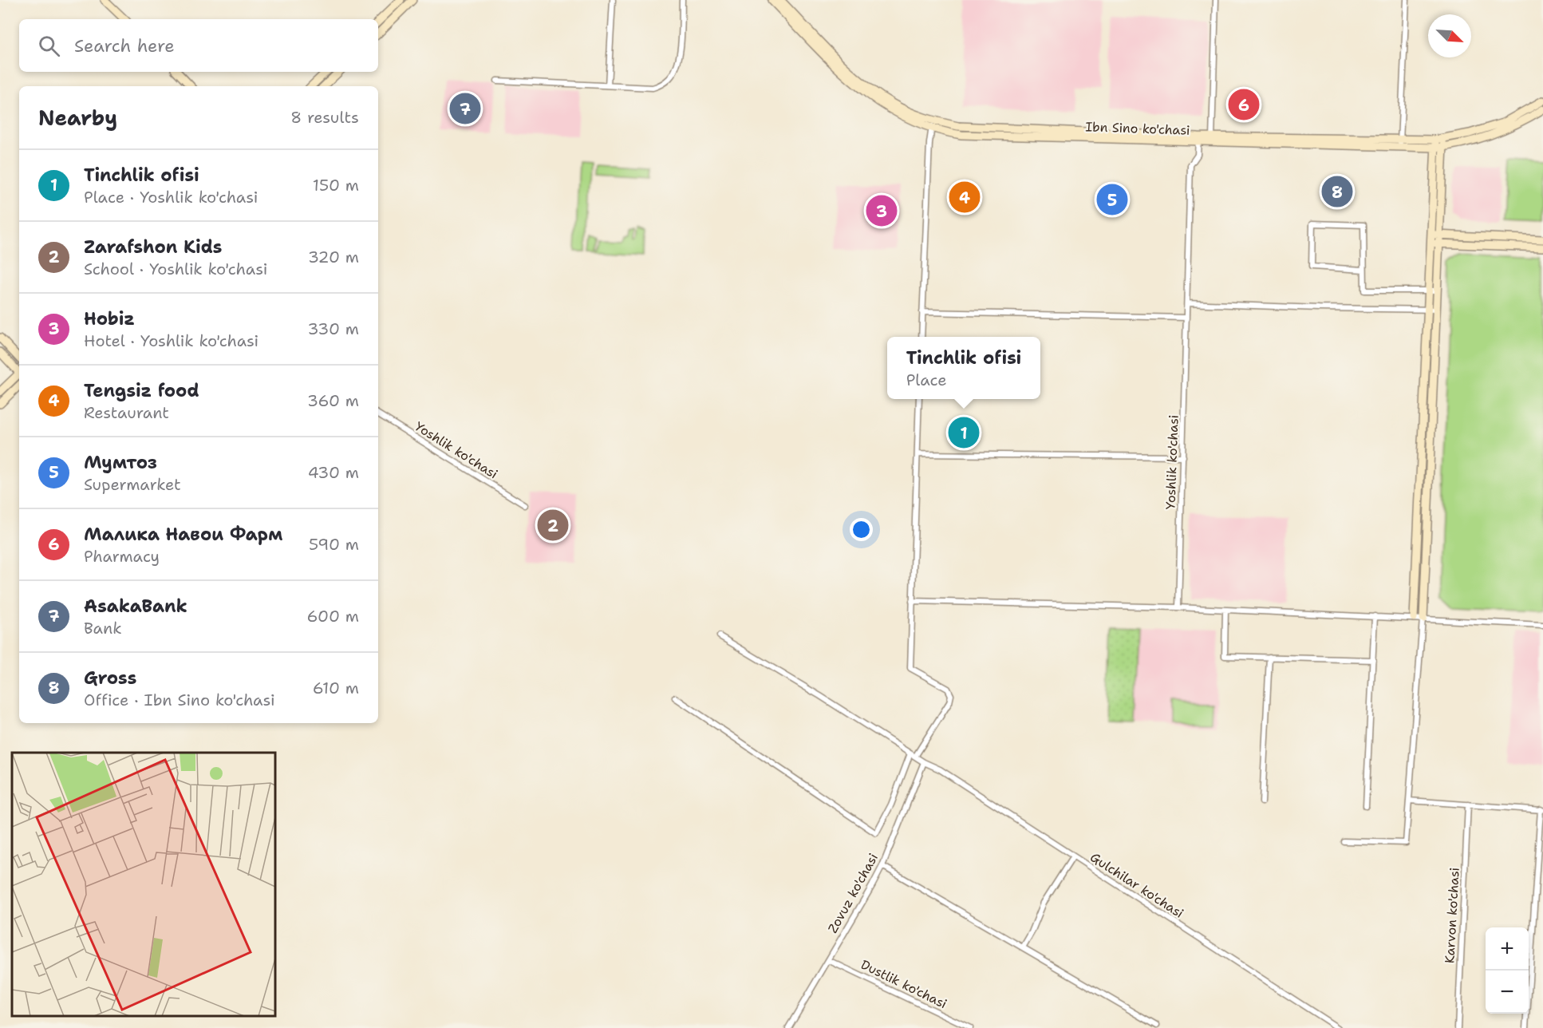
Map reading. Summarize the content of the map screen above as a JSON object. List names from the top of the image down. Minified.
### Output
{"streets":{"street":["Yoshlik ko'chasi","Gulchilar ko'chasi","Zovuz ko'chasi","Karvon ko'chasi","Dustlik ko'chasi"]},"crossings":[["Gulchilar ko'chasi","Zovuz ko'chasi"],["Zovuz ko'chasi","Dustlik ko'chasi"]],"north":"bottom right","page":{"search":"Search here","heading":["Nearby","8 results"],"pins":["6","7","8","4","5","3","1","2"],"list":[{"mark":"1","name":"Tinchlik ofisi","note":"Place · Yoshlik ko'chasi","value":"150 m"},{"mark":"2","name":"Zarafshon Kids","note":"School · Yoshlik ko'chasi","value":"320 m"},{"mark":"3","name":"Hobiz","note":"Hotel · Yoshlik ko'chasi","value":"330 m"},{"mark":"4","name":"Tengsiz food","note":"Restaurant","value":"360 m"},{"mark":"5","name":"Мумтоз","note":"Supermarket","value":"430 m"},{"mark":"6","name":"Малика Навои Фарм","note":"Pharmacy","value":"590 m"},{"mark":"7","name":"AsakaBank","note":"Bank","value":"600 m"},{"mark":"8","name":"Gross","note":"Office · Ibn Sino ko'chasi","value":"610 m"}],"popup":["Tinchlik ofisi","Place"],"map_buttons":["+","−"]}}
